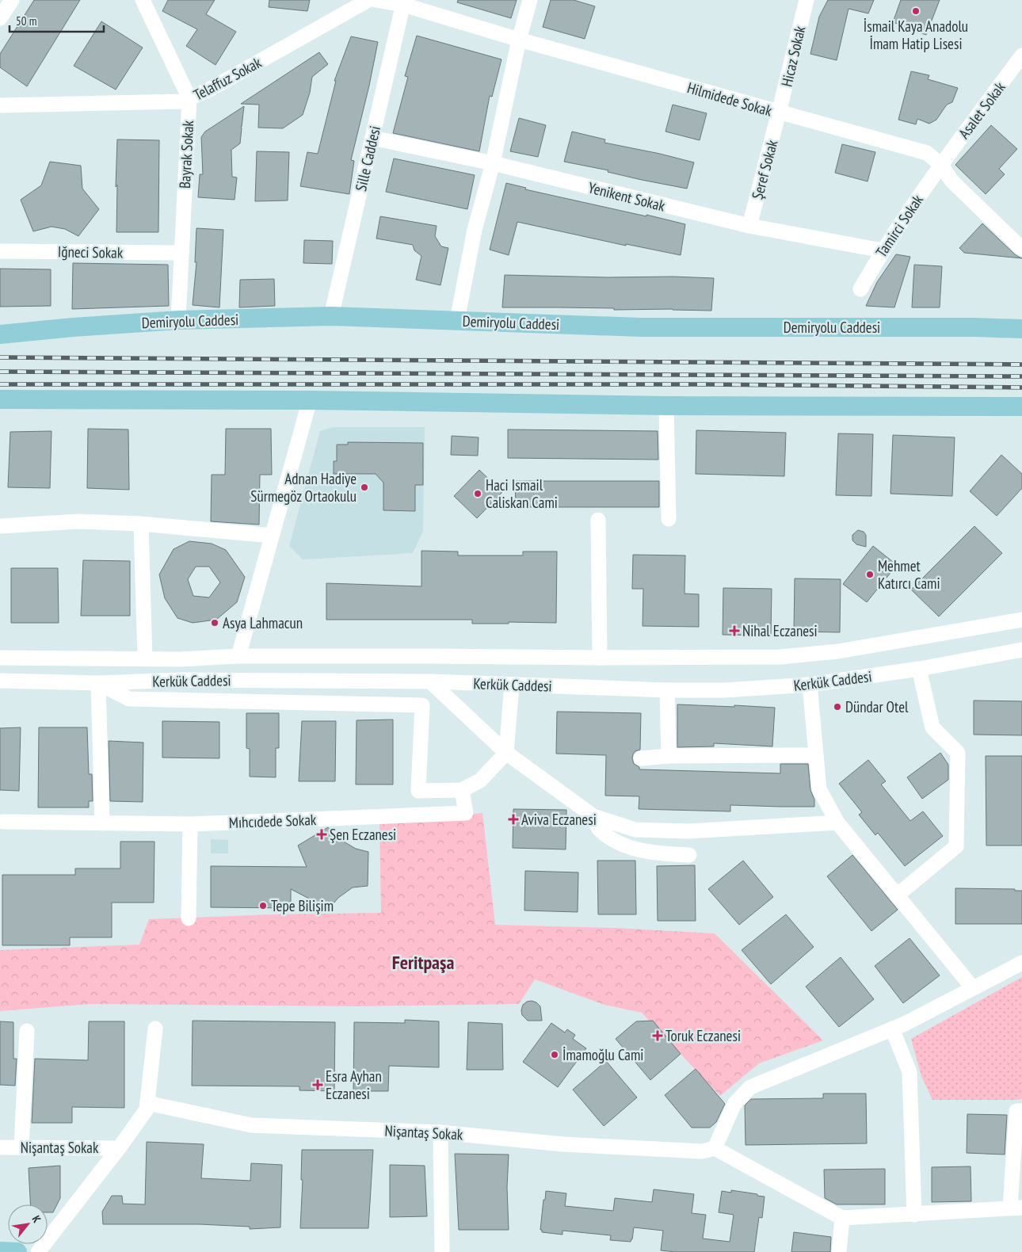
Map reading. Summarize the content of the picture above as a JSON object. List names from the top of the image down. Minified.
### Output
{"streets":{"main road":["Demiryolu Caddesi"],"street":["Hicaz Sokak","Telaffuz Sokak","Hilmidede Sokak","Asalet Sokak","Bayrak Sokak","Sille Caddesi","Şeref Sokak","Yenikent Sokak","Tamirci Sokak","Iğneci Sokak","Kerkük Caddesi","Mıhcıdede Sokak","Nişantaş Sokak"]},"crossings":[["Hicaz Sokak","Hilmidede Sokak"],["Hicaz Sokak","Şeref Sokak"],["Telaffuz Sokak","Bayrak Sokak"],["Hilmidede Sokak","Asalet Sokak"],["Hilmidede Sokak","Sille Caddesi"],["Hilmidede Sokak","Şeref Sokak"],["Hilmidede Sokak","Tamirci Sokak"],["Asalet Sokak","Tamirci Sokak"],["Bayrak Sokak","Iğneci Sokak"],["Bayrak Sokak","Demiryolu Caddesi"],["Sille Caddesi","Yenikent Sokak"],["Sille Caddesi","Demiryolu Caddesi"],["Şeref Sokak","Yenikent Sokak"],["Yenikent Sokak","Tamirci Sokak"]],"districts":["Feritpaşa"],"places":{"other":["İsmail Kaya Anadolu İmam Hatip Lisesi","Adnan Hadiye Sürmegöz Ortaokulu","Haci Ismail Caliskan Cami","Mehmet Katırcı Cami","Asya Lahmacun","Dündar Otel","Tepe Bilişim","İmamoğlu Cami"],"health":["Nihal Eczanesi","Aviva Eczanesi","Şen Eczanesi","Toruk Eczanesi","Esra Ayhan Eczanesi"]},"scale_bar":"50 m","north":"top right"}
